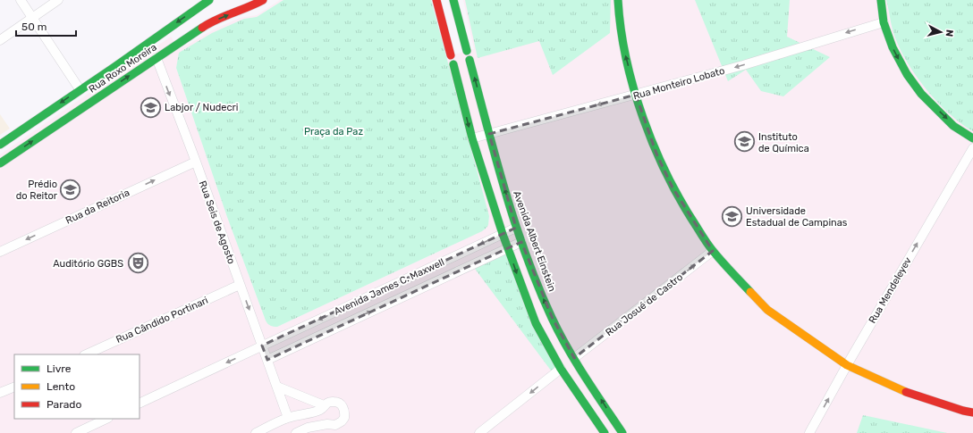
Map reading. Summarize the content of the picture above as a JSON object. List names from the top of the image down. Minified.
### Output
{"streets":{"street":["Rua Roxo Moreira","Rua Monteiro Lobato","Rua da Reitoria","Rua Seis de Agosto","Avenida Albert Einstein","Avenida James C. Maxwell","Rua Mendeleyev","Rua Josué de Castro","Rua Cândido Portinari"]},"crossings":[["Rua Roxo Moreira","Rua Seis de Agosto"],["Rua Monteiro Lobato","Avenida Albert Einstein"],["Rua da Reitoria","Rua Seis de Agosto"],["Rua Seis de Agosto","Avenida James C. Maxwell"],["Rua Seis de Agosto","Rua Cândido Portinari"],["Avenida Albert Einstein","Avenida James C. Maxwell"],["Avenida Albert Einstein","Rua Josué de Castro"]],"one_way":["Rua Monteiro Lobato","Rua Seis de Agosto","Rua Mendeleyev","Rua Josué de Castro"],"parks":["Praça da Paz"],"places":{"school or university":["Labjor / Nudecri","Instituto de Química","Prédio do Reitor","Universidade Estadual de Campinas"],"theatre":["Auditório GGBS"]},"legend":["Livre","Lento","Parado"],"scale_bar":"50 m","north":"right"}
